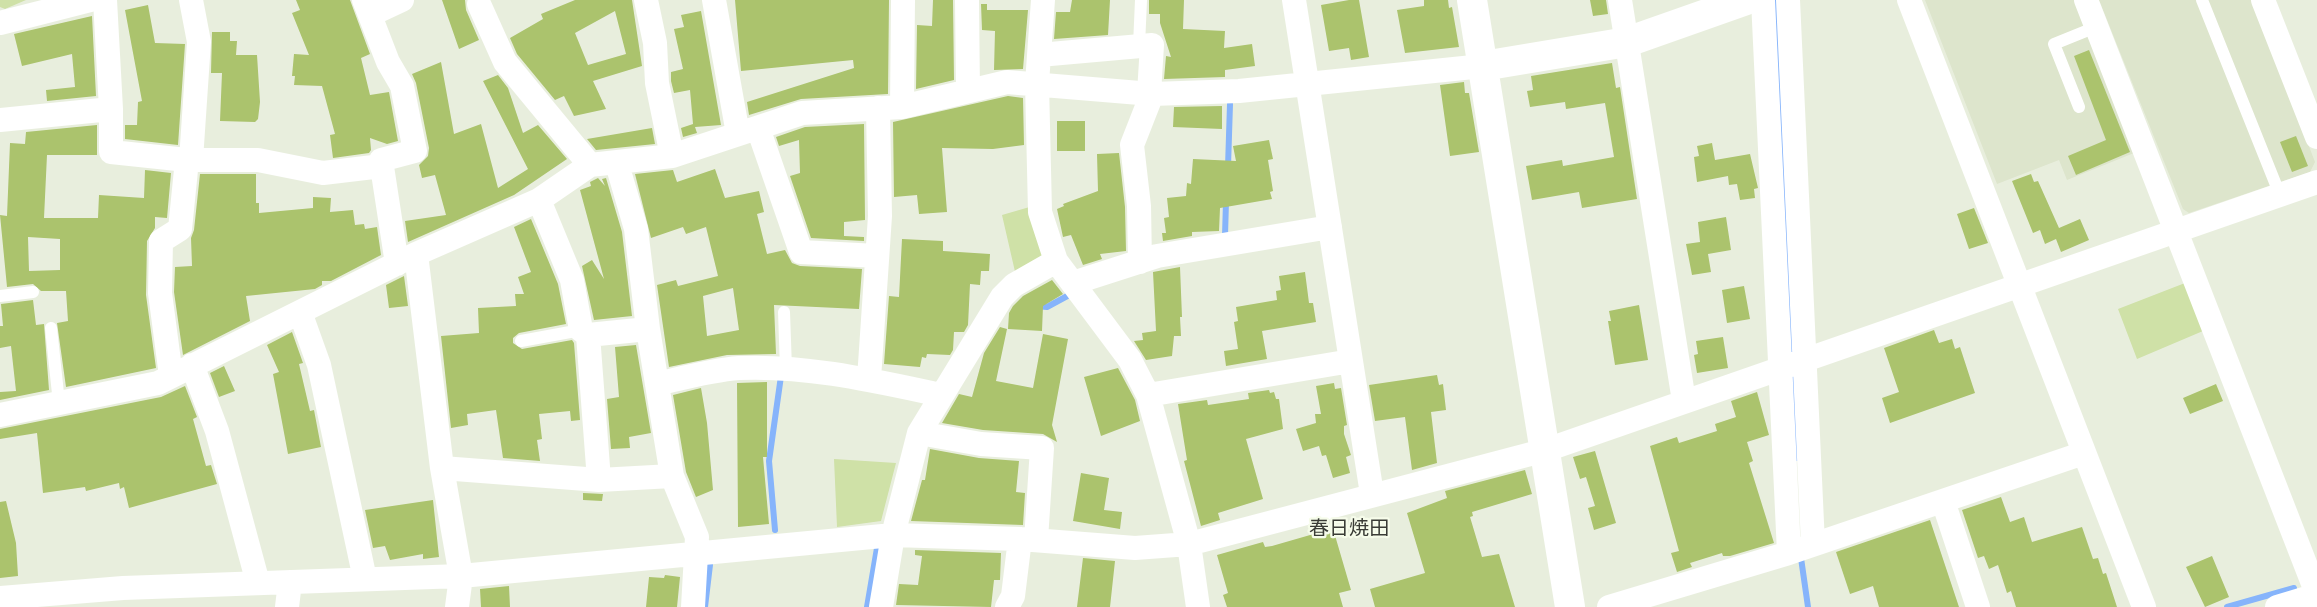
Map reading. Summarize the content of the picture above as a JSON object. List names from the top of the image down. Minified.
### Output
{"districts":["春日焼田"]}
